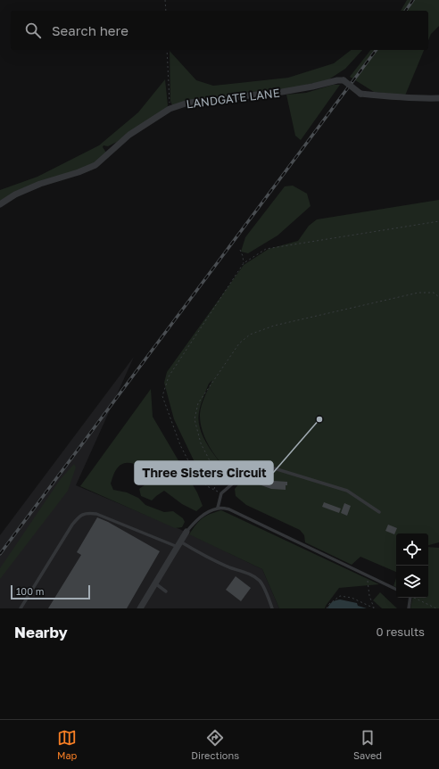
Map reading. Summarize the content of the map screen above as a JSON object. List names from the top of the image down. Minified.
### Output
{"streets":{"street":["LANDGATE LANE"]},"places":["Three Sisters Circuit"],"scale_bar":"100 m","page":{"search":"Search here","scale":"100 m","heading":["Nearby","0 results"],"nav":["Map","Directions","Saved"]}}
